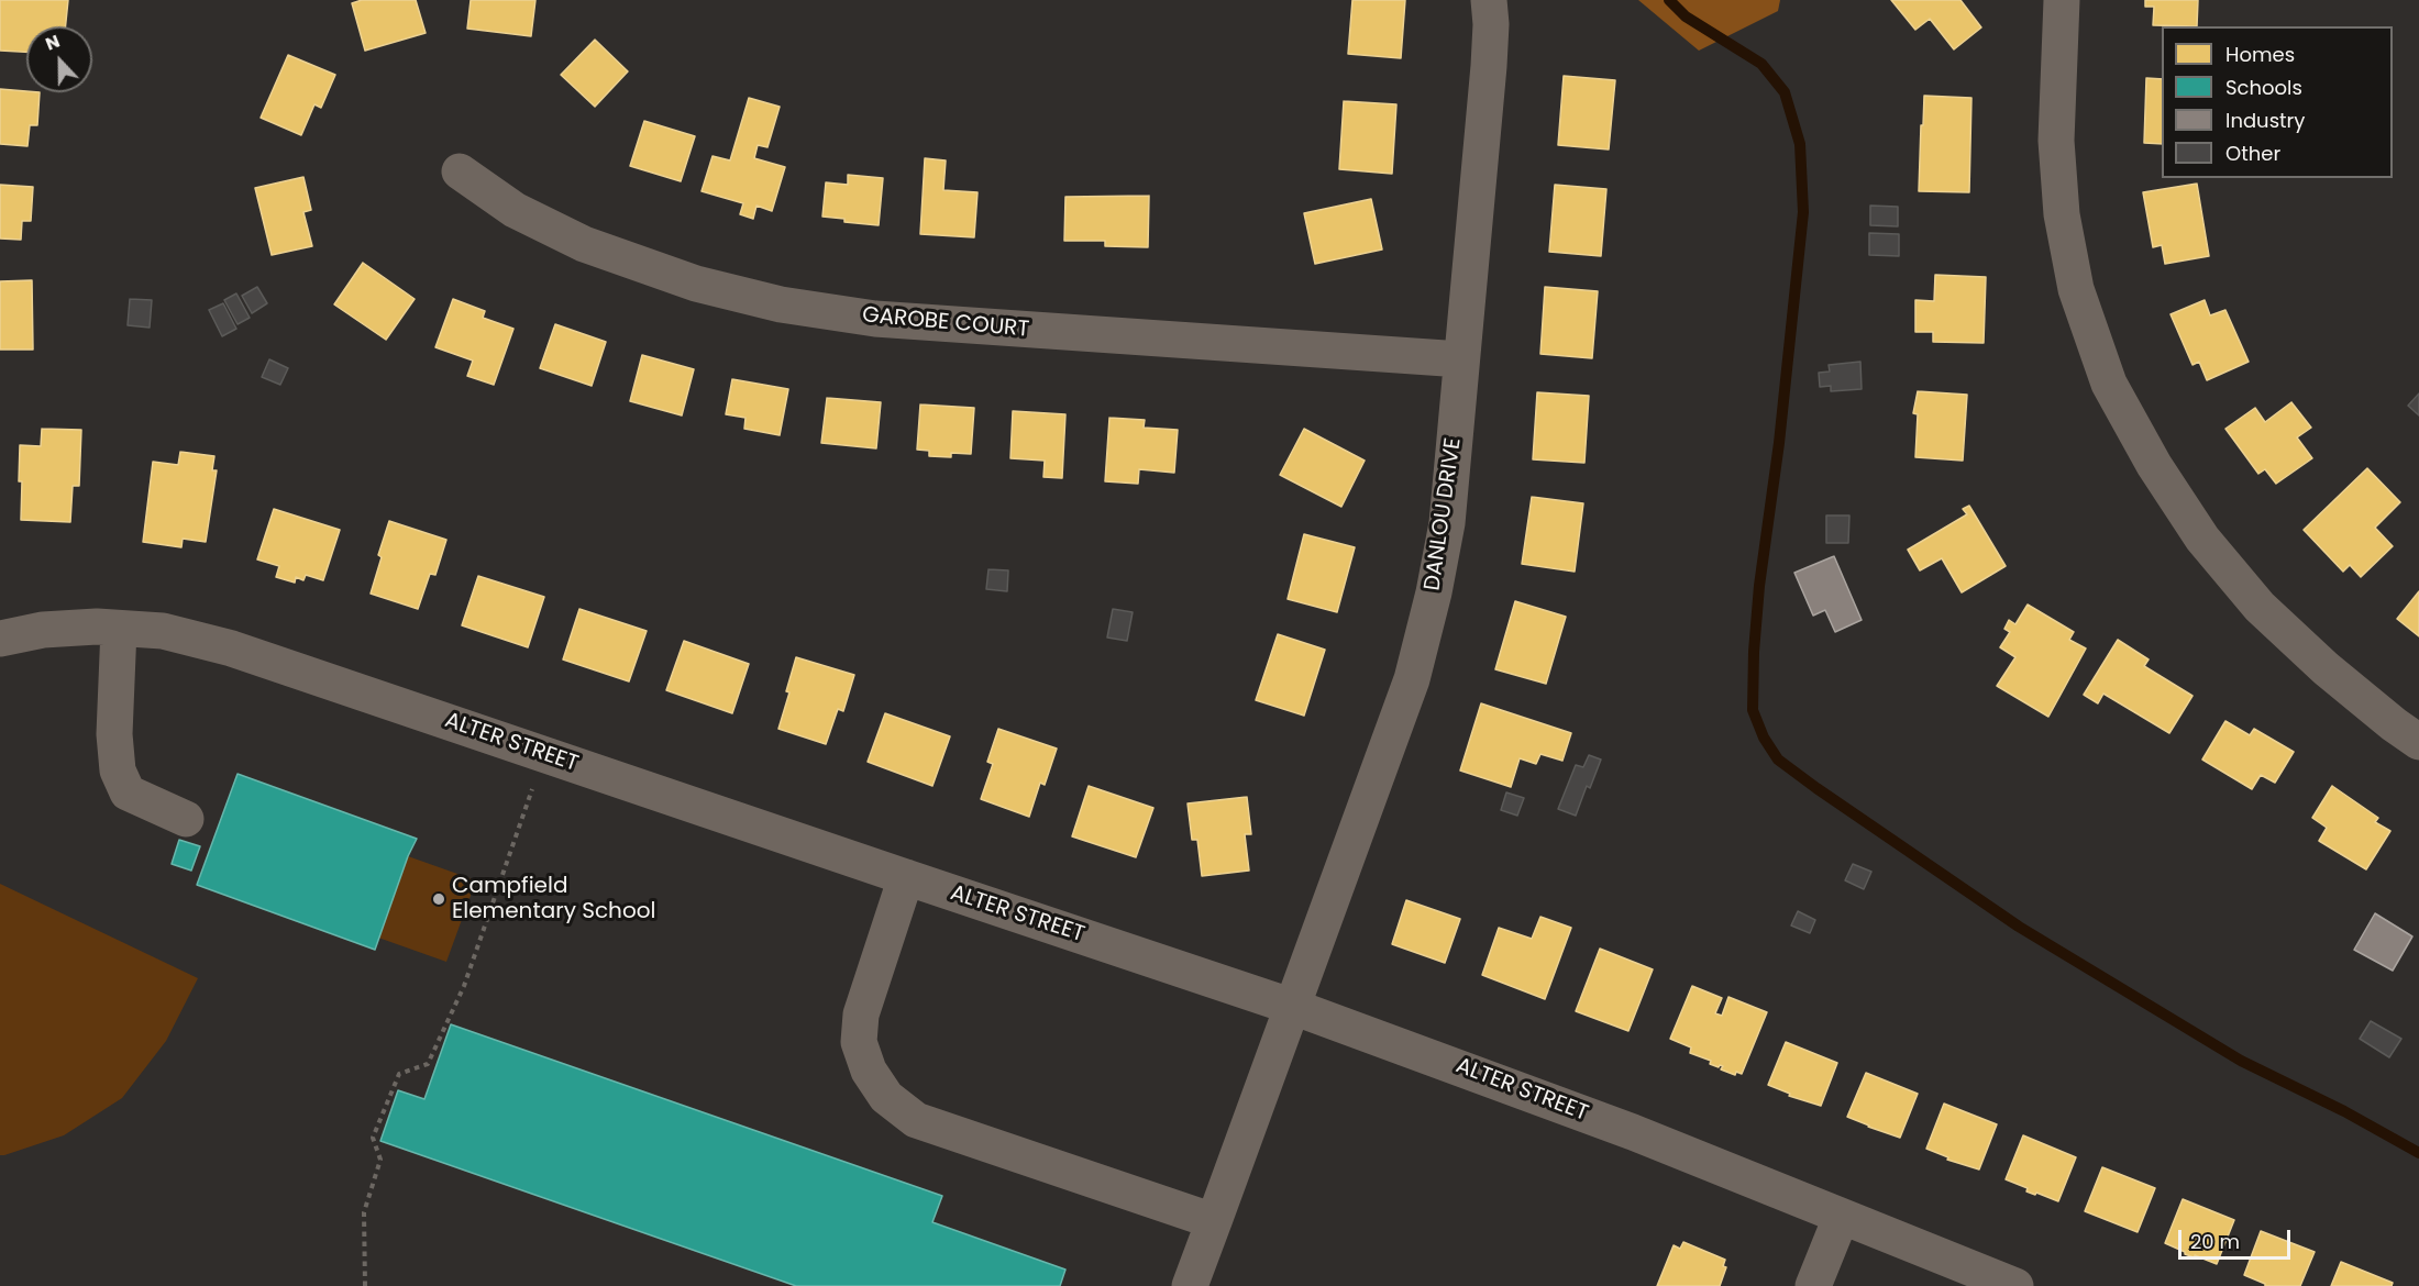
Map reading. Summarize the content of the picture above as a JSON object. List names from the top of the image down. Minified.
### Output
{"streets":{"street":["GAROBE COURT","DANLOU DRIVE","ALTER STREET"]},"crossings":[["GAROBE COURT","DANLOU DRIVE"],["DANLOU DRIVE","ALTER STREET"]],"places":["Campfield Elementary School"],"legend":["Homes","Schools","Industry","Other"],"scale_bar":"20 m","north":"top"}
